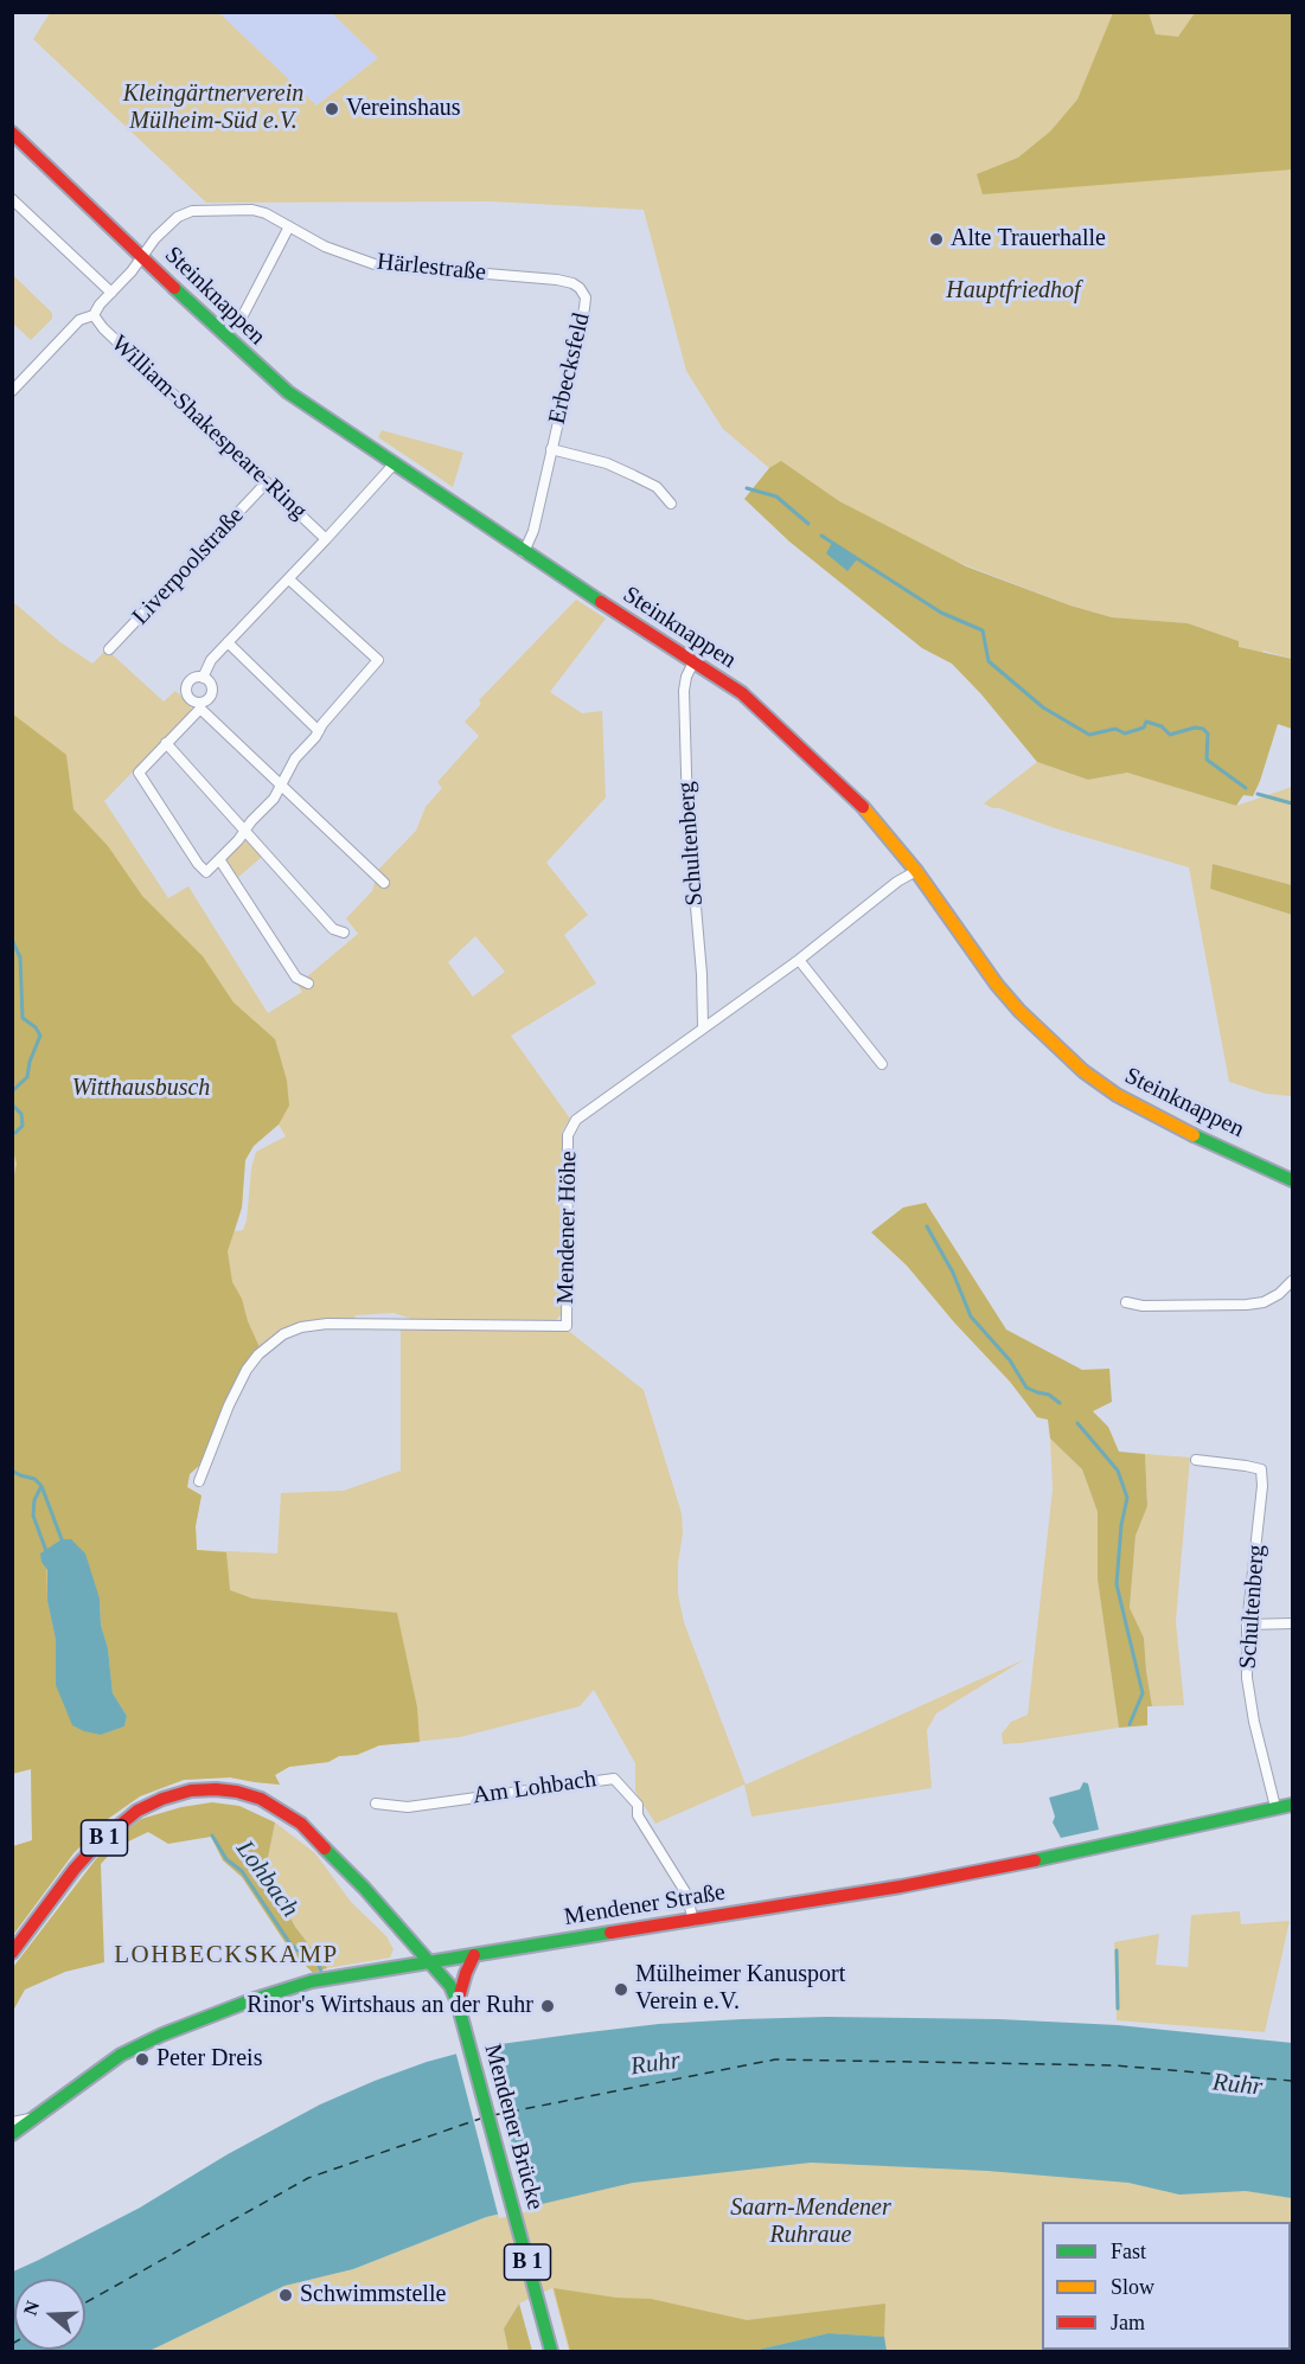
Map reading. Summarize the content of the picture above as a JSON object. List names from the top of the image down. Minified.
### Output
{"streets":{"street":["Härlestraße","Steinknappen","Erbecksfeld","William-Shakespeare-Ring","Liverpoolstraße","Schultenberg","Mendener Höhe","Am Lohbach","B 1","Mendener Straße","Mendener Brücke"]},"crossings":[["Härlestraße","Steinknappen"],["Härlestraße","Erbecksfeld"],["Härlestraße","William-Shakespeare-Ring"],["Steinknappen","Erbecksfeld"],["Steinknappen","William-Shakespeare-Ring"],["Steinknappen","Schultenberg"],["Steinknappen","Mendener Höhe"],["William-Shakespeare-Ring","Liverpoolstraße"],["Schultenberg","Mendener Höhe"],["Schultenberg","Mendener Straße"],["Am Lohbach","Mendener Straße"],["B 1","Mendener Straße"],["B 1","Mendener Brücke"],["Mendener Straße","Mendener Brücke"]],"districts":["LOHBECKSKAMP"],"water":["Lohbach","Ruhr"],"parks":["Kleingärtnerverein Mülheim-Süd e.V.","Hauptfriedhof","Witthausbusch","Saarn-Mendener Ruhraue"],"places":["Vereinshaus","Alte Trauerhalle","Mülheimer Kanusport Verein e.V.","Rinor's Wirtshaus an der Ruhr","Peter Dreis","Schwimmstelle"],"legend":["Fast","Slow","Jam"],"north":"left"}
